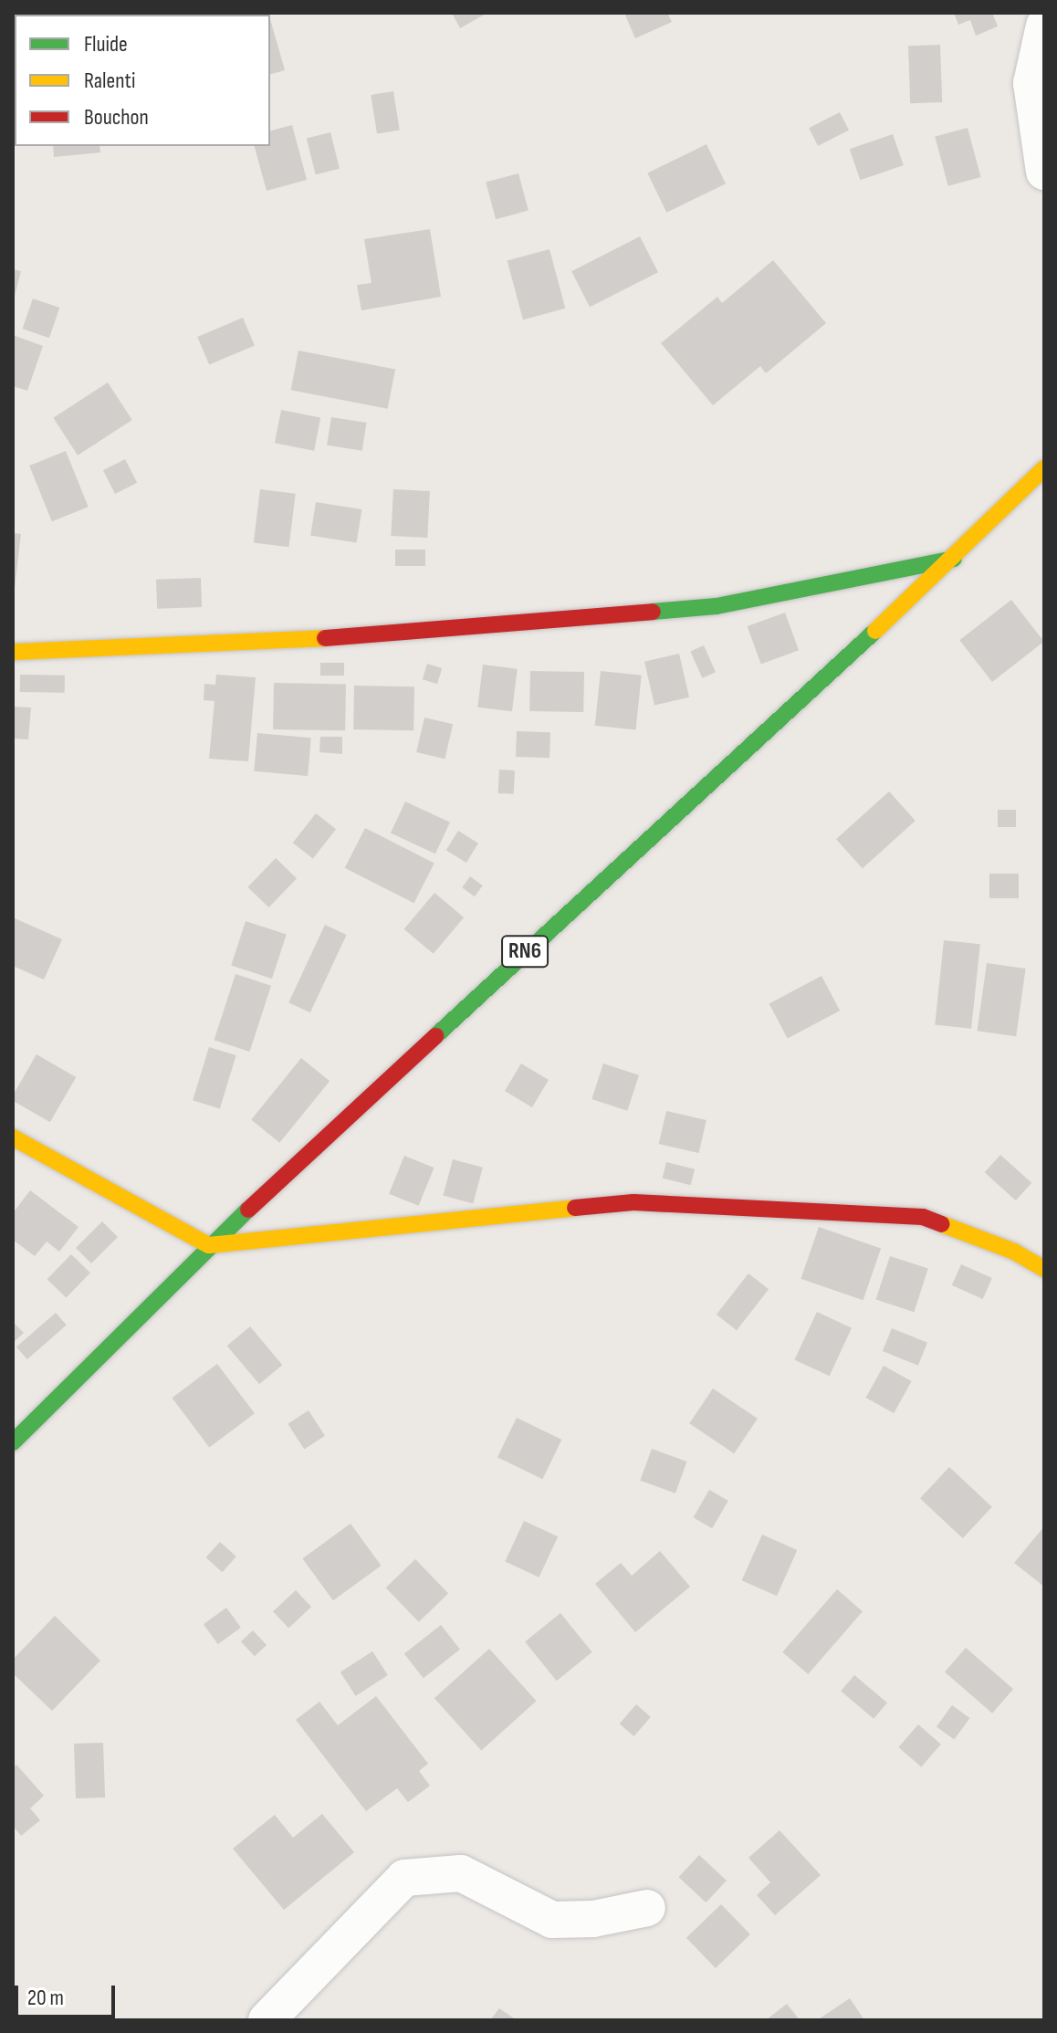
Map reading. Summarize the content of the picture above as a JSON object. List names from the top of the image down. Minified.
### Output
{"streets":{"main road":["RN6"]},"legend":["Fluide","Ralenti","Bouchon"],"scale_bar":"20 m"}
